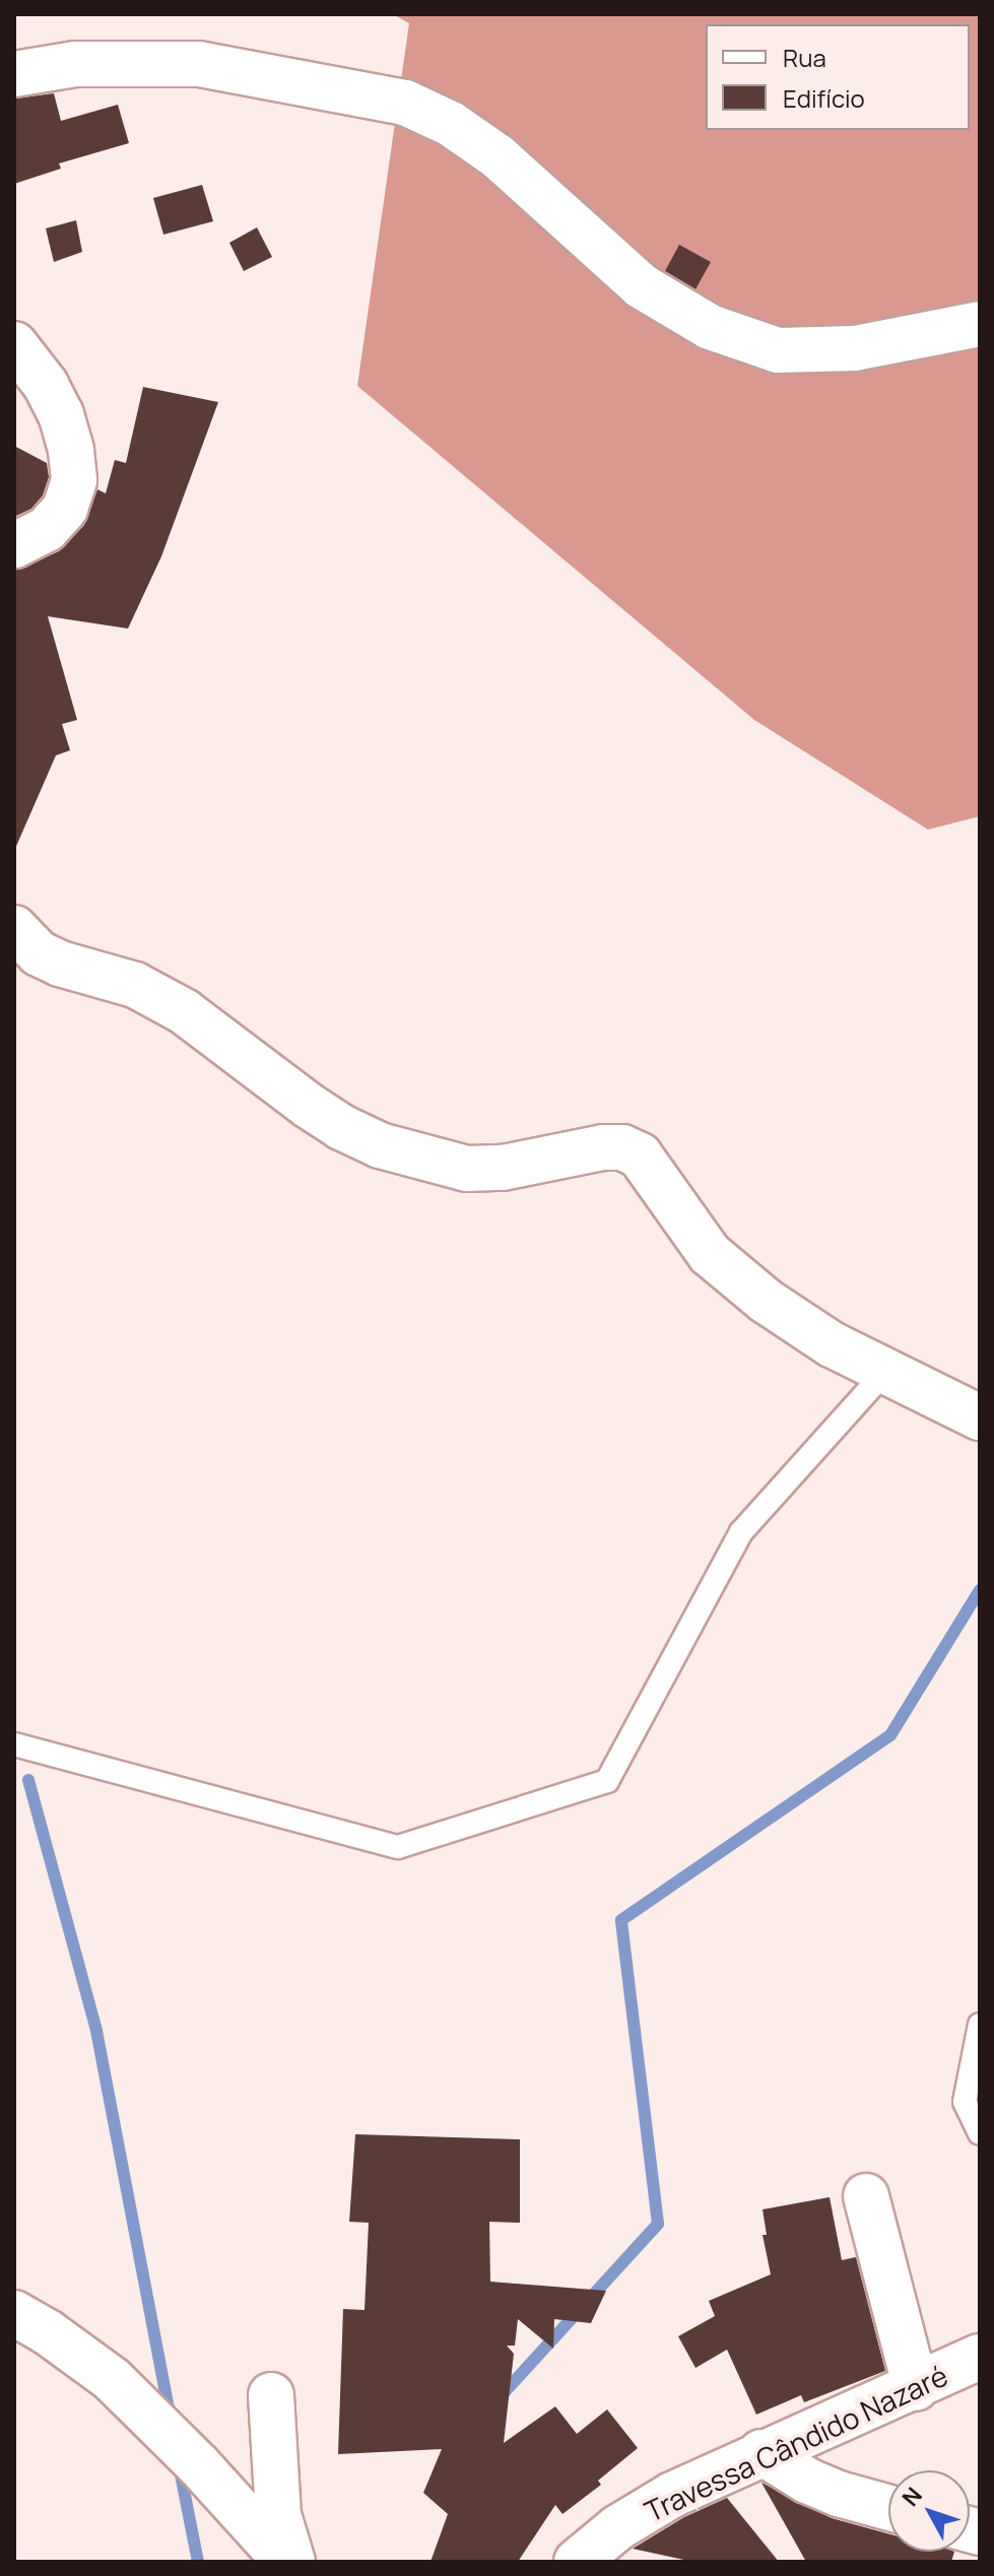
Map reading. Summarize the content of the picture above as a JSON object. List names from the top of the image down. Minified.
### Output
{"streets":{"street":["Travessa Cândido Nazaré"]},"legend":["Rua","Edifício"],"north":"top left"}
